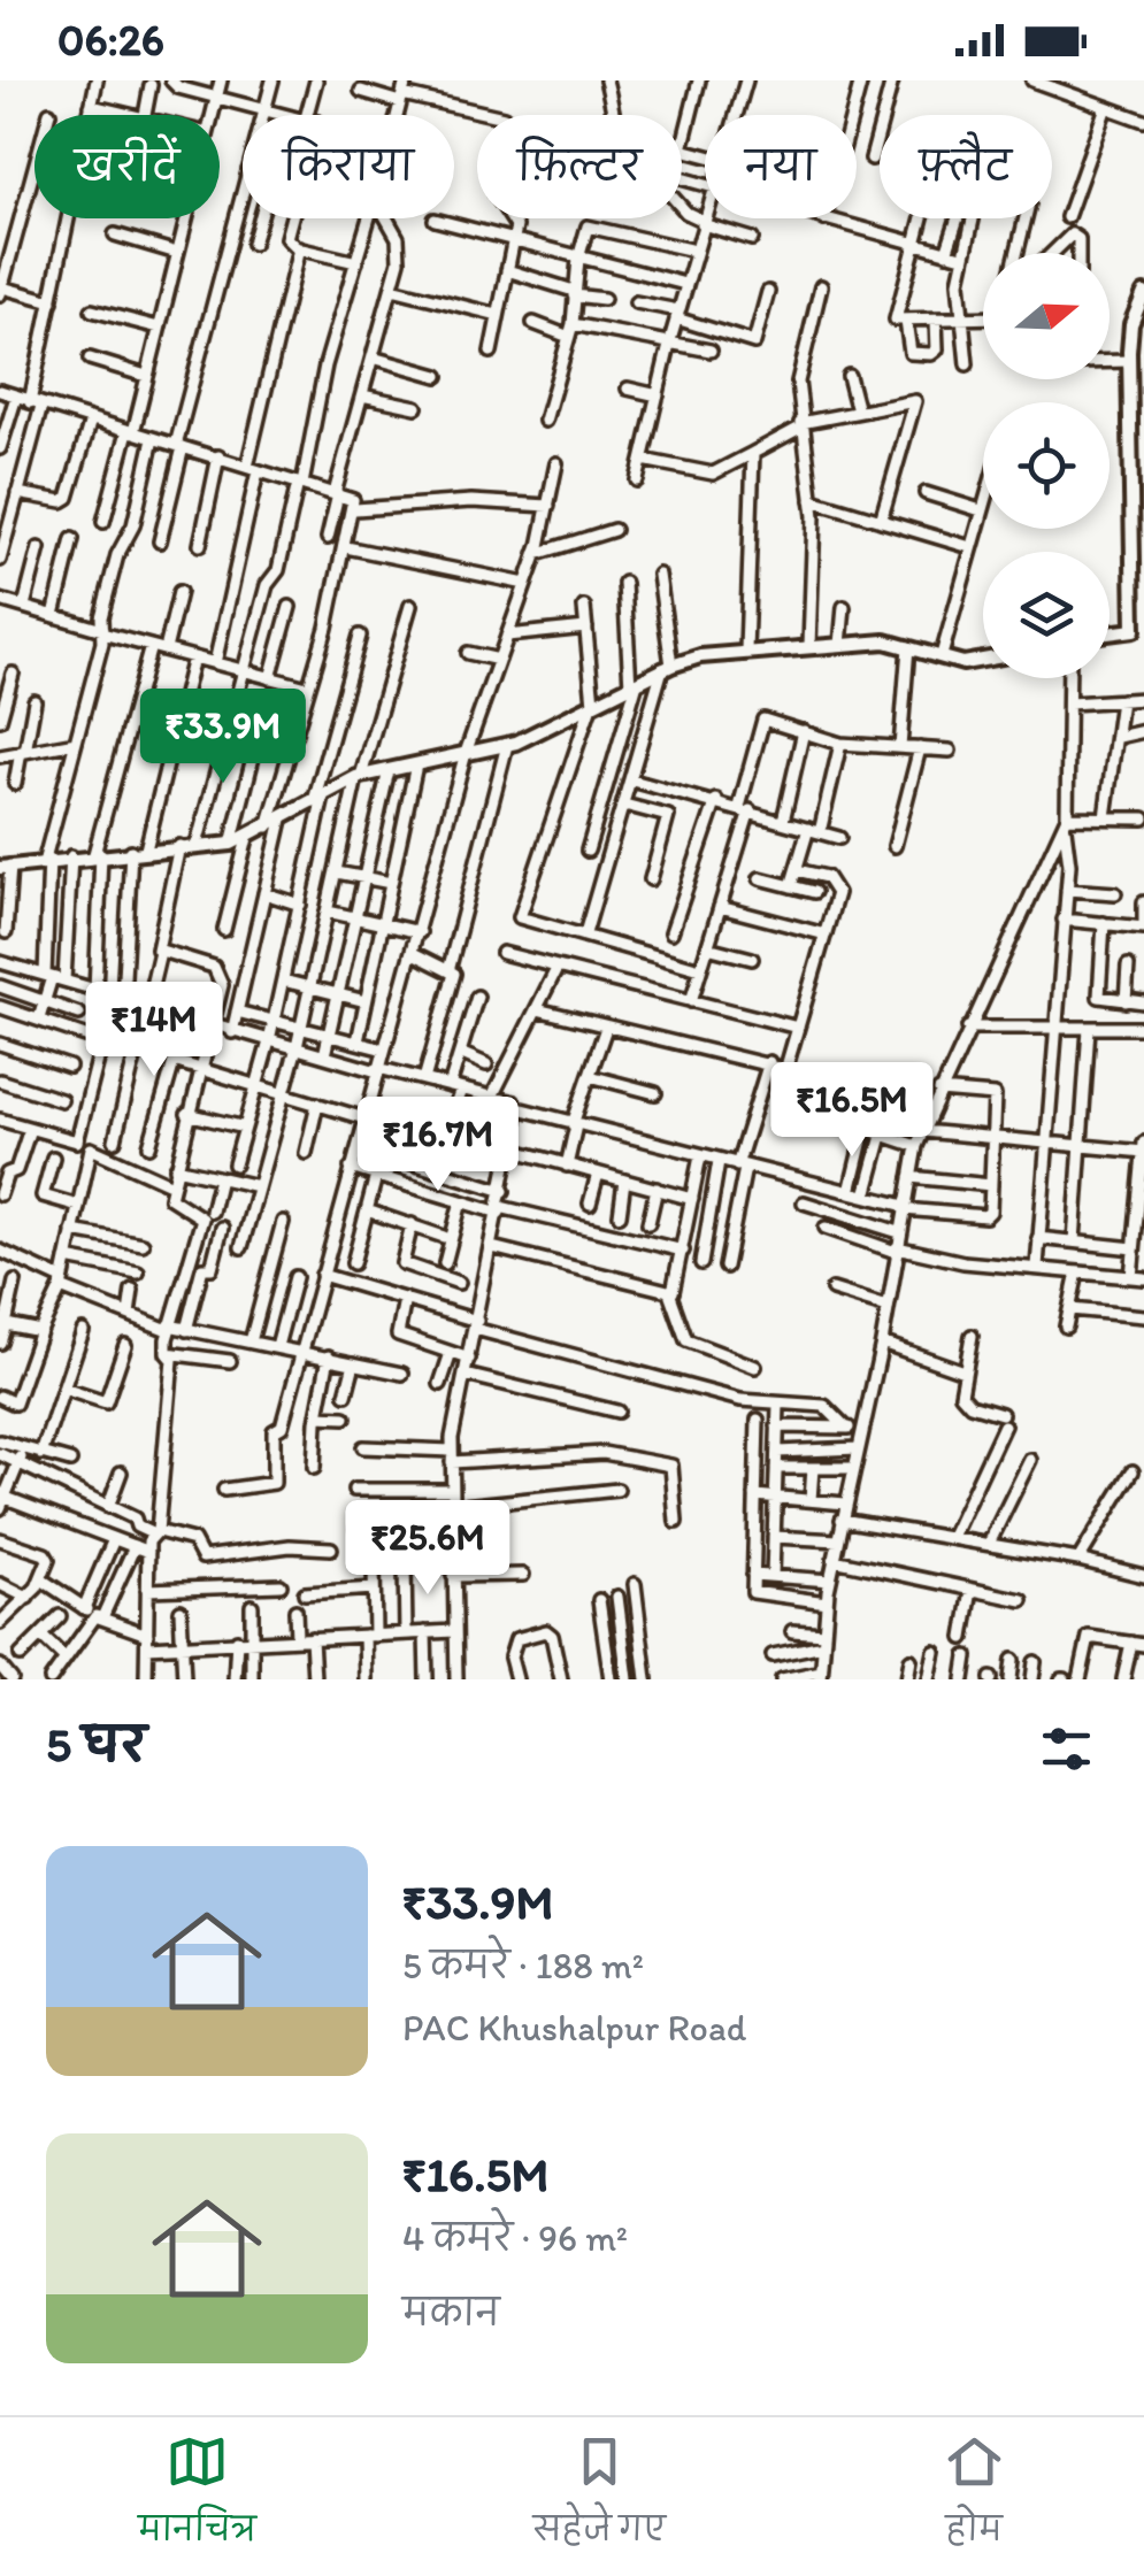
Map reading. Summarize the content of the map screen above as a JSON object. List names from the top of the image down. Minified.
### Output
{"north":"right","page":{"status":"06:26","chip":["खरीदें","किराया","फ़िल्टर","नया","फ़्लैट"],"price":["₹33.9M","₹14M","₹16.5M","₹16.7M","₹25.6M"],"heading":"5 घर","list":[{"name":"₹33.9M","note":"5 कमरे · 188 m² · PAC Khushalpur Road"},{"name":"₹16.5M","note":"4 कमरे · 96 m² · मकान"}],"tabs":["मानचित्र","सहेजे गए","होम"]}}
